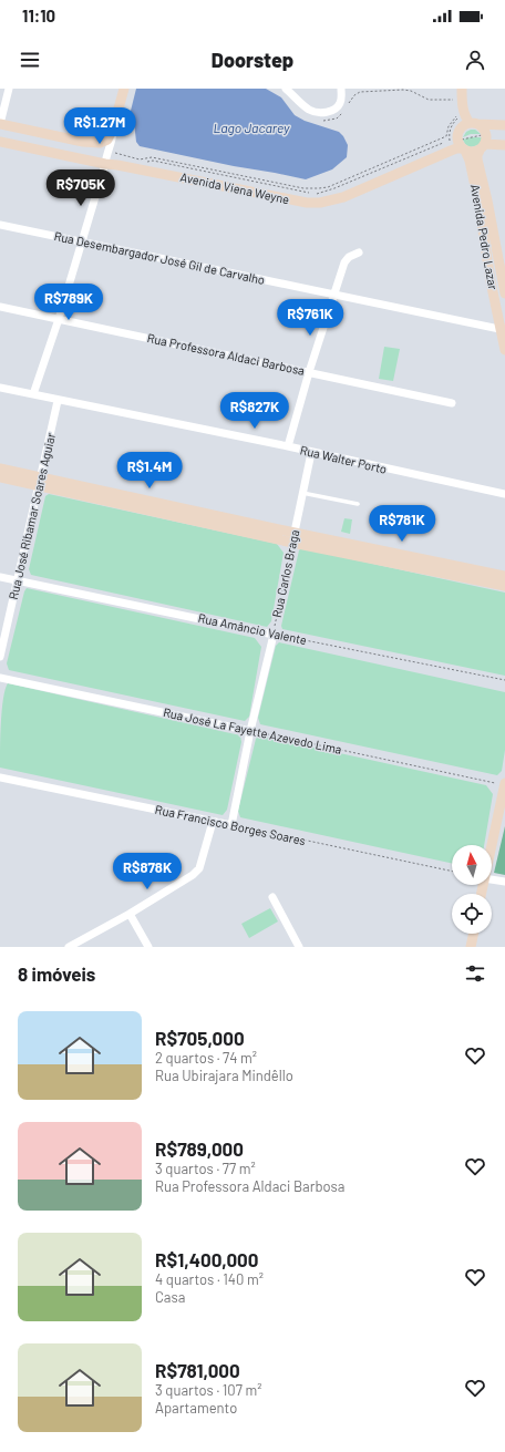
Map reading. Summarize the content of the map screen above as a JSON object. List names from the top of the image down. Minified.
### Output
{"streets":{"street":["Avenida Viena Weyne","Avenida Pedro Lazar","Rua Desembargador José Gil de Carvalho","Rua Professora Aldaci Barbosa","Rua Walter Porto","Rua José Ribamar Soares Aguiar","Rua Carlos Braga","Rua Amâncio Valente","Rua José La Fayette Azevedo Lima","Rua Francisco Borges Soares"]},"crossings":[["Avenida Viena Weyne","Avenida Pedro Lazar"],["Avenida Pedro Lazar","Rua Desembargador José Gil de Carvalho"],["Rua Walter Porto","Rua José Ribamar Soares Aguiar"],["Rua Walter Porto","Rua Carlos Braga"],["Rua José Ribamar Soares Aguiar","Rua Amâncio Valente"],["Rua Carlos Braga","Rua Amâncio Valente"],["Rua Carlos Braga","Rua José La Fayette Azevedo Lima"],["Rua Carlos Braga","Rua Francisco Borges Soares"]],"water":["Lago Jacarey"],"north":"top","page":{"status":"11:10","header":"Doorstep","price":["R$1.27M","R$705K","R$789K","R$761K","R$827K","R$1.4M","R$781K","R$878K"],"heading":"8 imóveis","list":[{"name":"R$705,000","note":"2 quartos · 74 m² · Rua Ubirajara Mindêllo"},{"name":"R$789,000","note":"3 quartos · 77 m² · Rua Professora Aldaci Barbosa"},{"name":"R$1,400,000","note":"4 quartos · 140 m² · Casa"},{"name":"R$781,000","note":"3 quartos · 107 m² · Apartamento"}]}}
